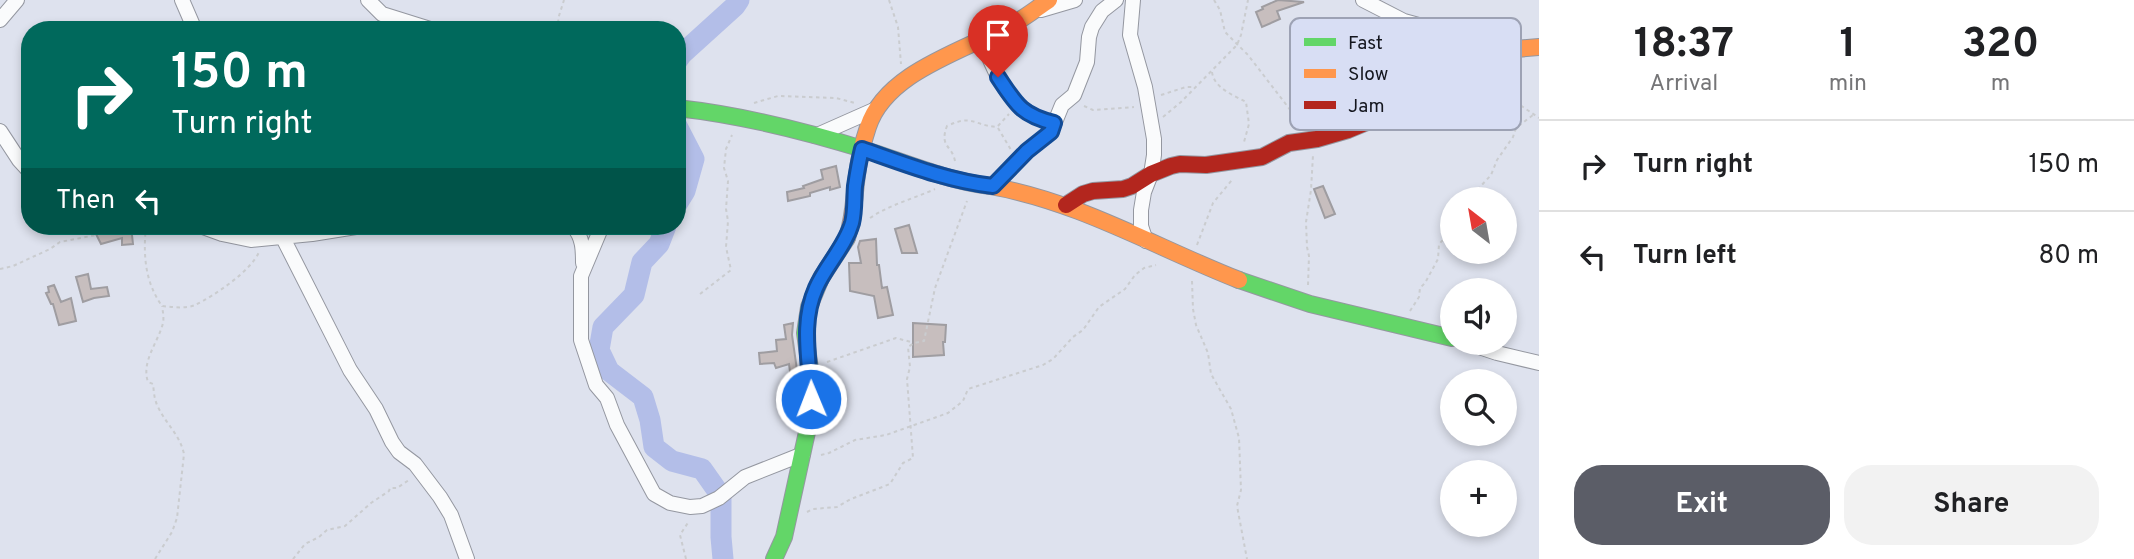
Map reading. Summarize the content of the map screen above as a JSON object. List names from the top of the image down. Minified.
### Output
{"legend":["Fast","Slow","Jam"],"north":"top left","page":{"eta":["18:37","Arrival","1","min","320","m"],"turn":["150 m","Turn right"],"list":[{"name":"Turn right","value":"150 m"},{"name":"Turn left","value":"80 m"}],"then":"Then","map_buttons":"+","buttons":["Exit","Share"]}}
